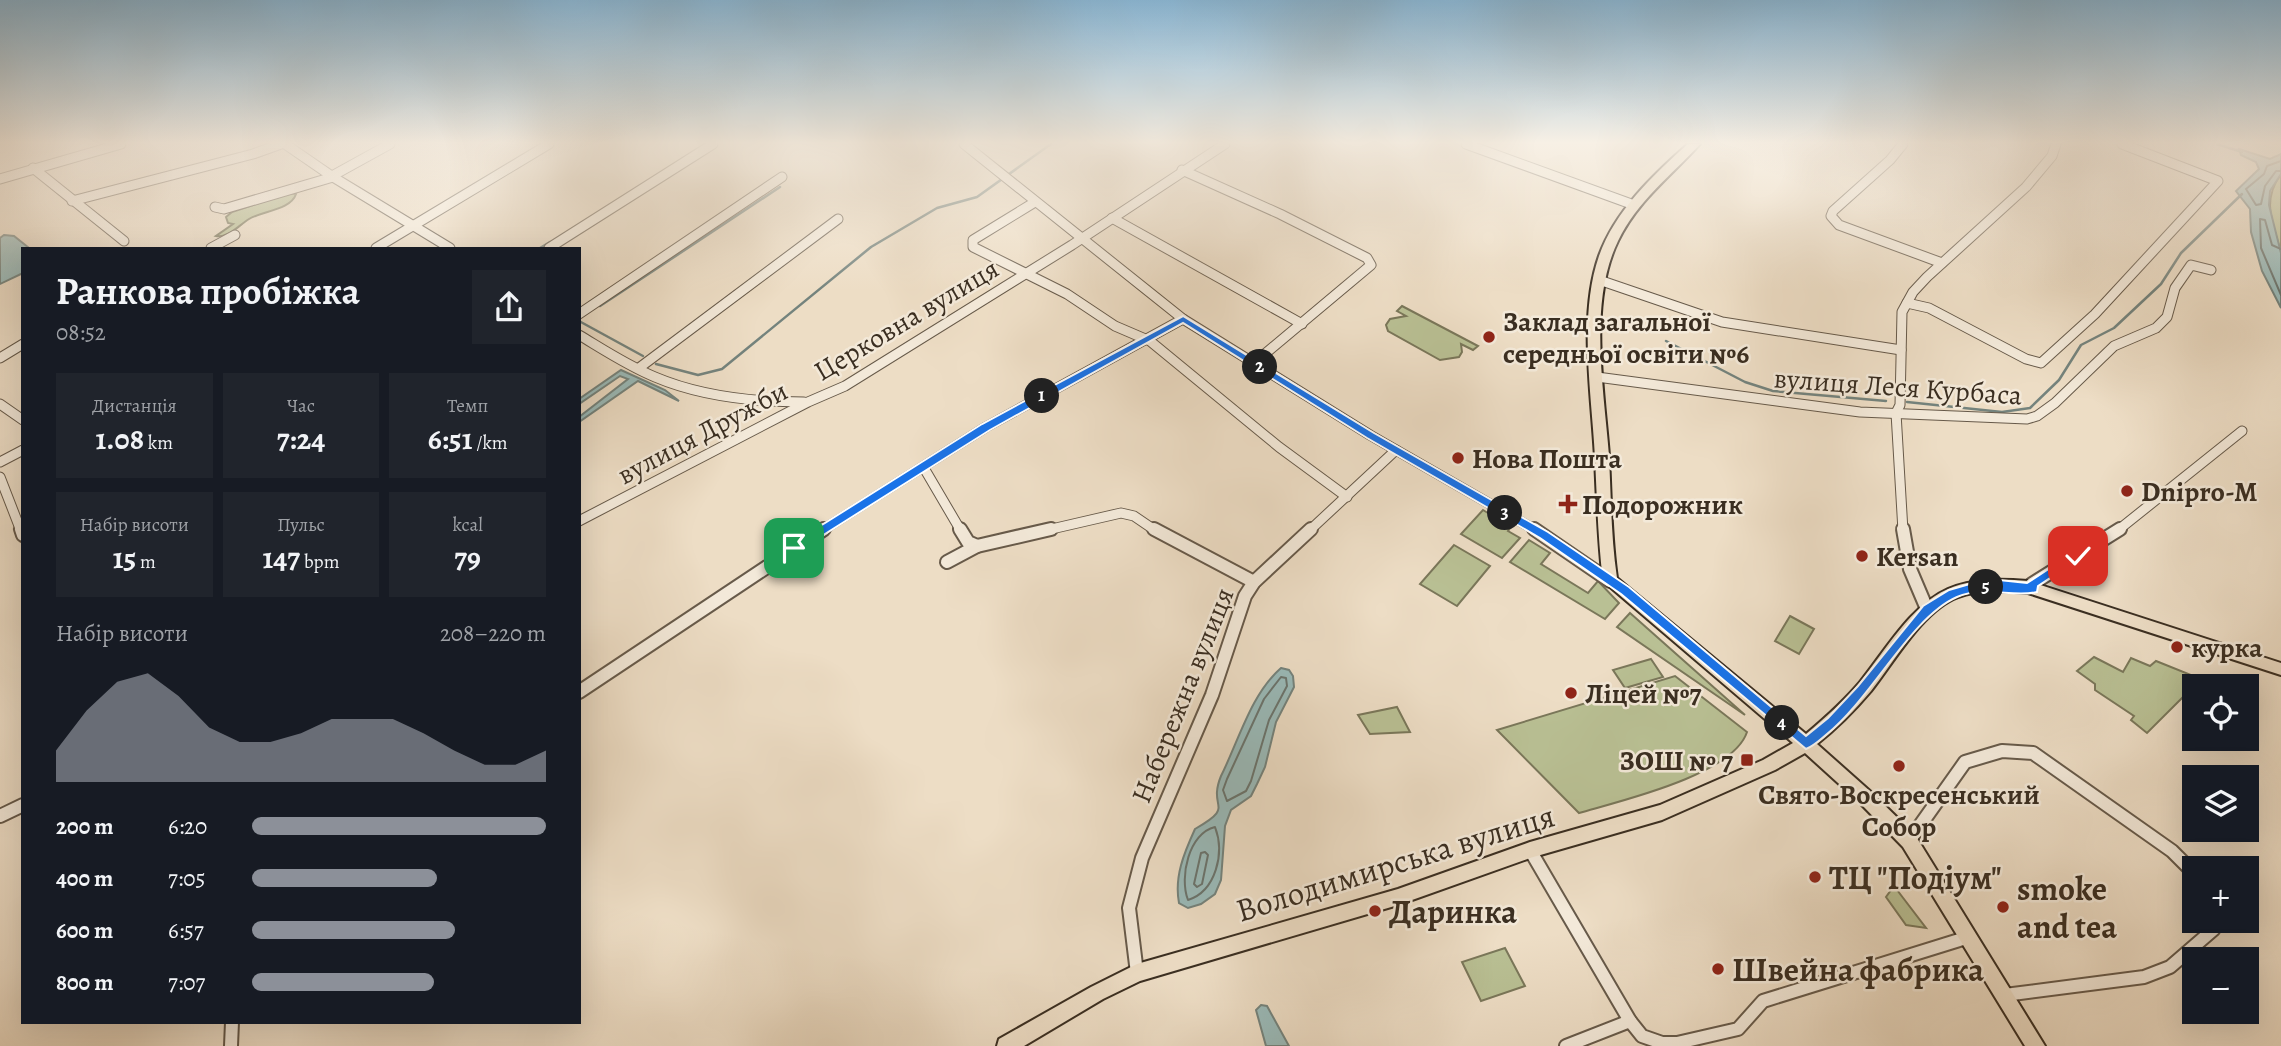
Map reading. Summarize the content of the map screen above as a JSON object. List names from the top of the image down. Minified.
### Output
{"streets":{"main road":["Володимирська вулиця"],"street":["Церковна вулиця","вулиця Леся Курбаса","вулиця Дружби","Набережна вулиця"]},"crossings":[["Церковна вулиця","вулиця Дружби"],["Церковна вулиця","Набережна вулиця"],["Набережна вулиця","Володимирська вулиця"]],"places":{"other":["Заклад загальної середньої освіти №6","Нова Пошта","Dnipro-M","Kersan","курка","Ліцей №7","Свято-Воскресенський Собор","ТЦ \"Подіум\"","smoke and tea","Даринка","Швейна фабрика"],"health":["Подорожник"],"transit":["ЗОШ № 7"]},"page":{"heading":["Ранкова пробіжка","08:52"],"pins":["2","1","3","5","4"],"stats":[["Дистанція","1.08 km"],["Час","7:24"],["Темп","6:51 /km"],["Набір висоти","15 m"],["Пульс","147 bpm"],["kcal","79"]],"chart":["Набір висоти","208–220 m"],"map_buttons":["+","−"],"list":[{"name":"200 m","note":"6:20"},{"name":"400 m","note":"7:05"},{"name":"600 m","note":"6:57"},{"name":"800 m","note":"7:07"}]}}
